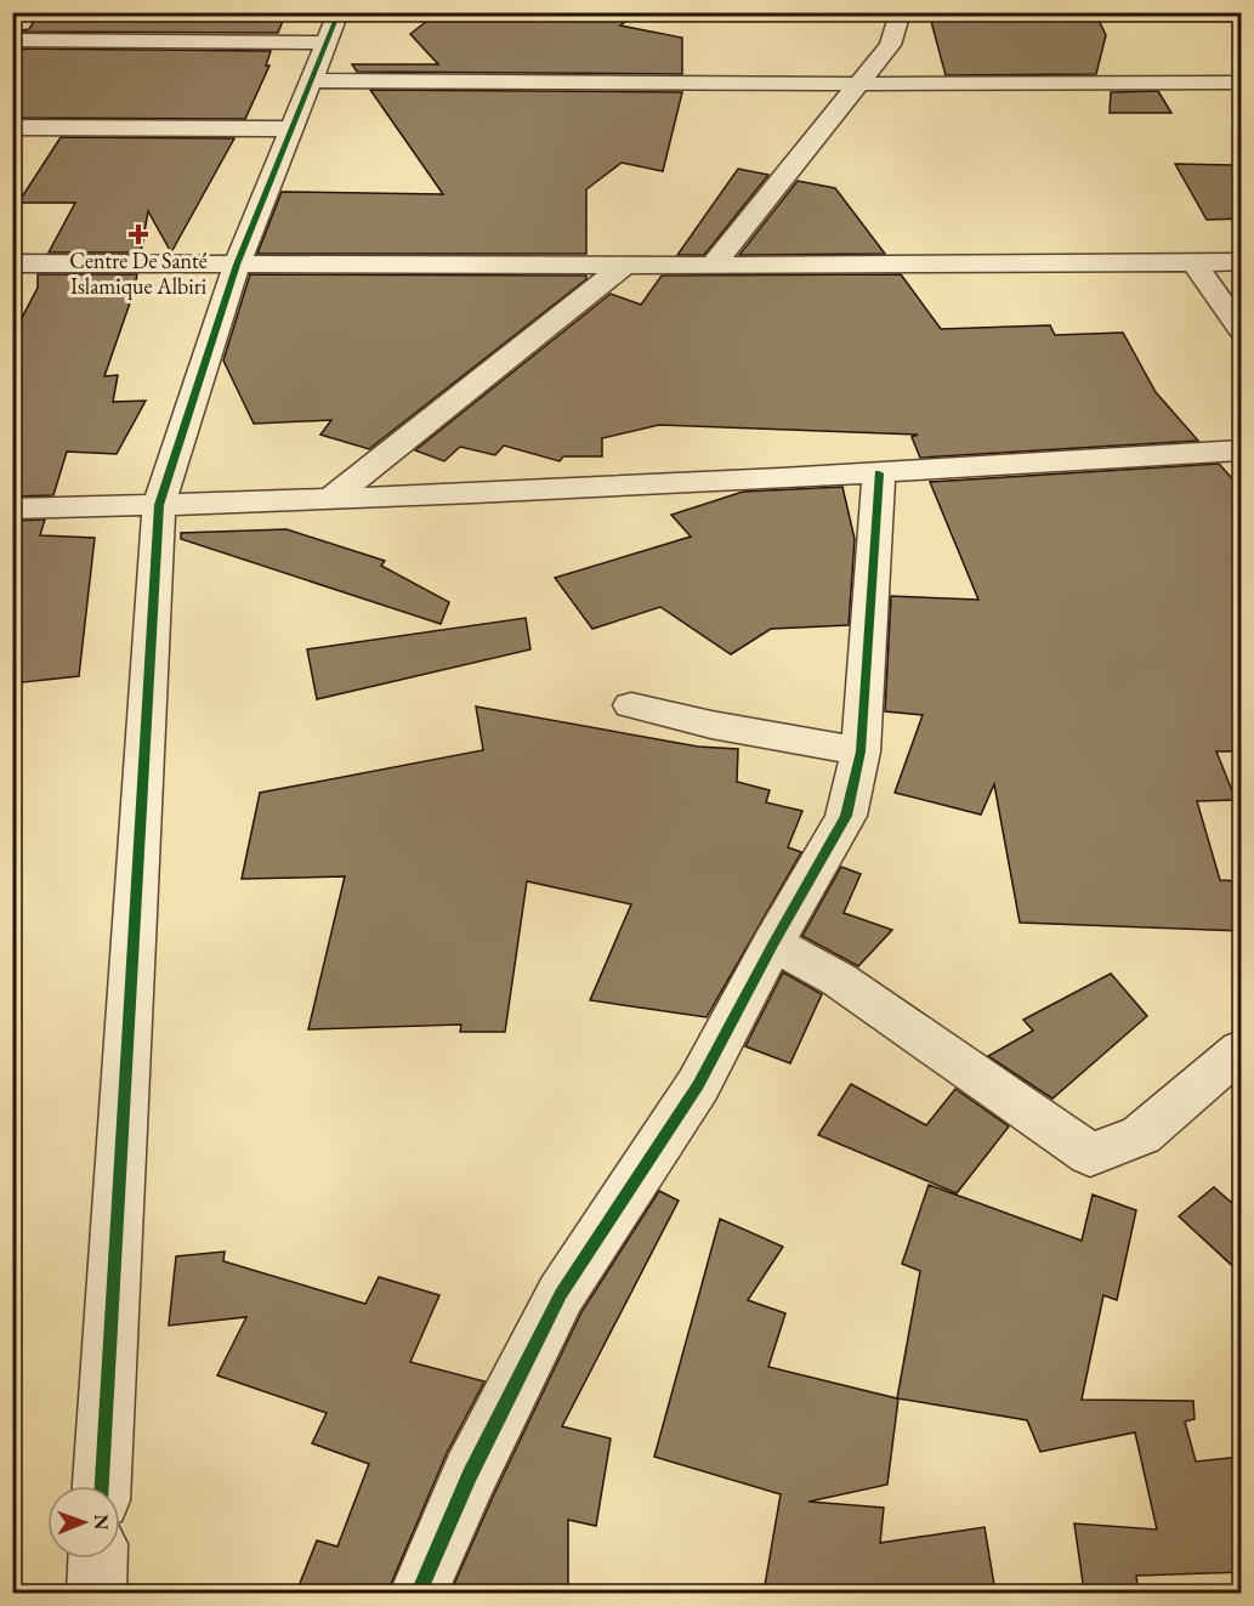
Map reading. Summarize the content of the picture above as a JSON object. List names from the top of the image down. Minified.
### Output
{"places":{"health":["Centre De Santé Islamique Albiri"]},"north":"right"}
